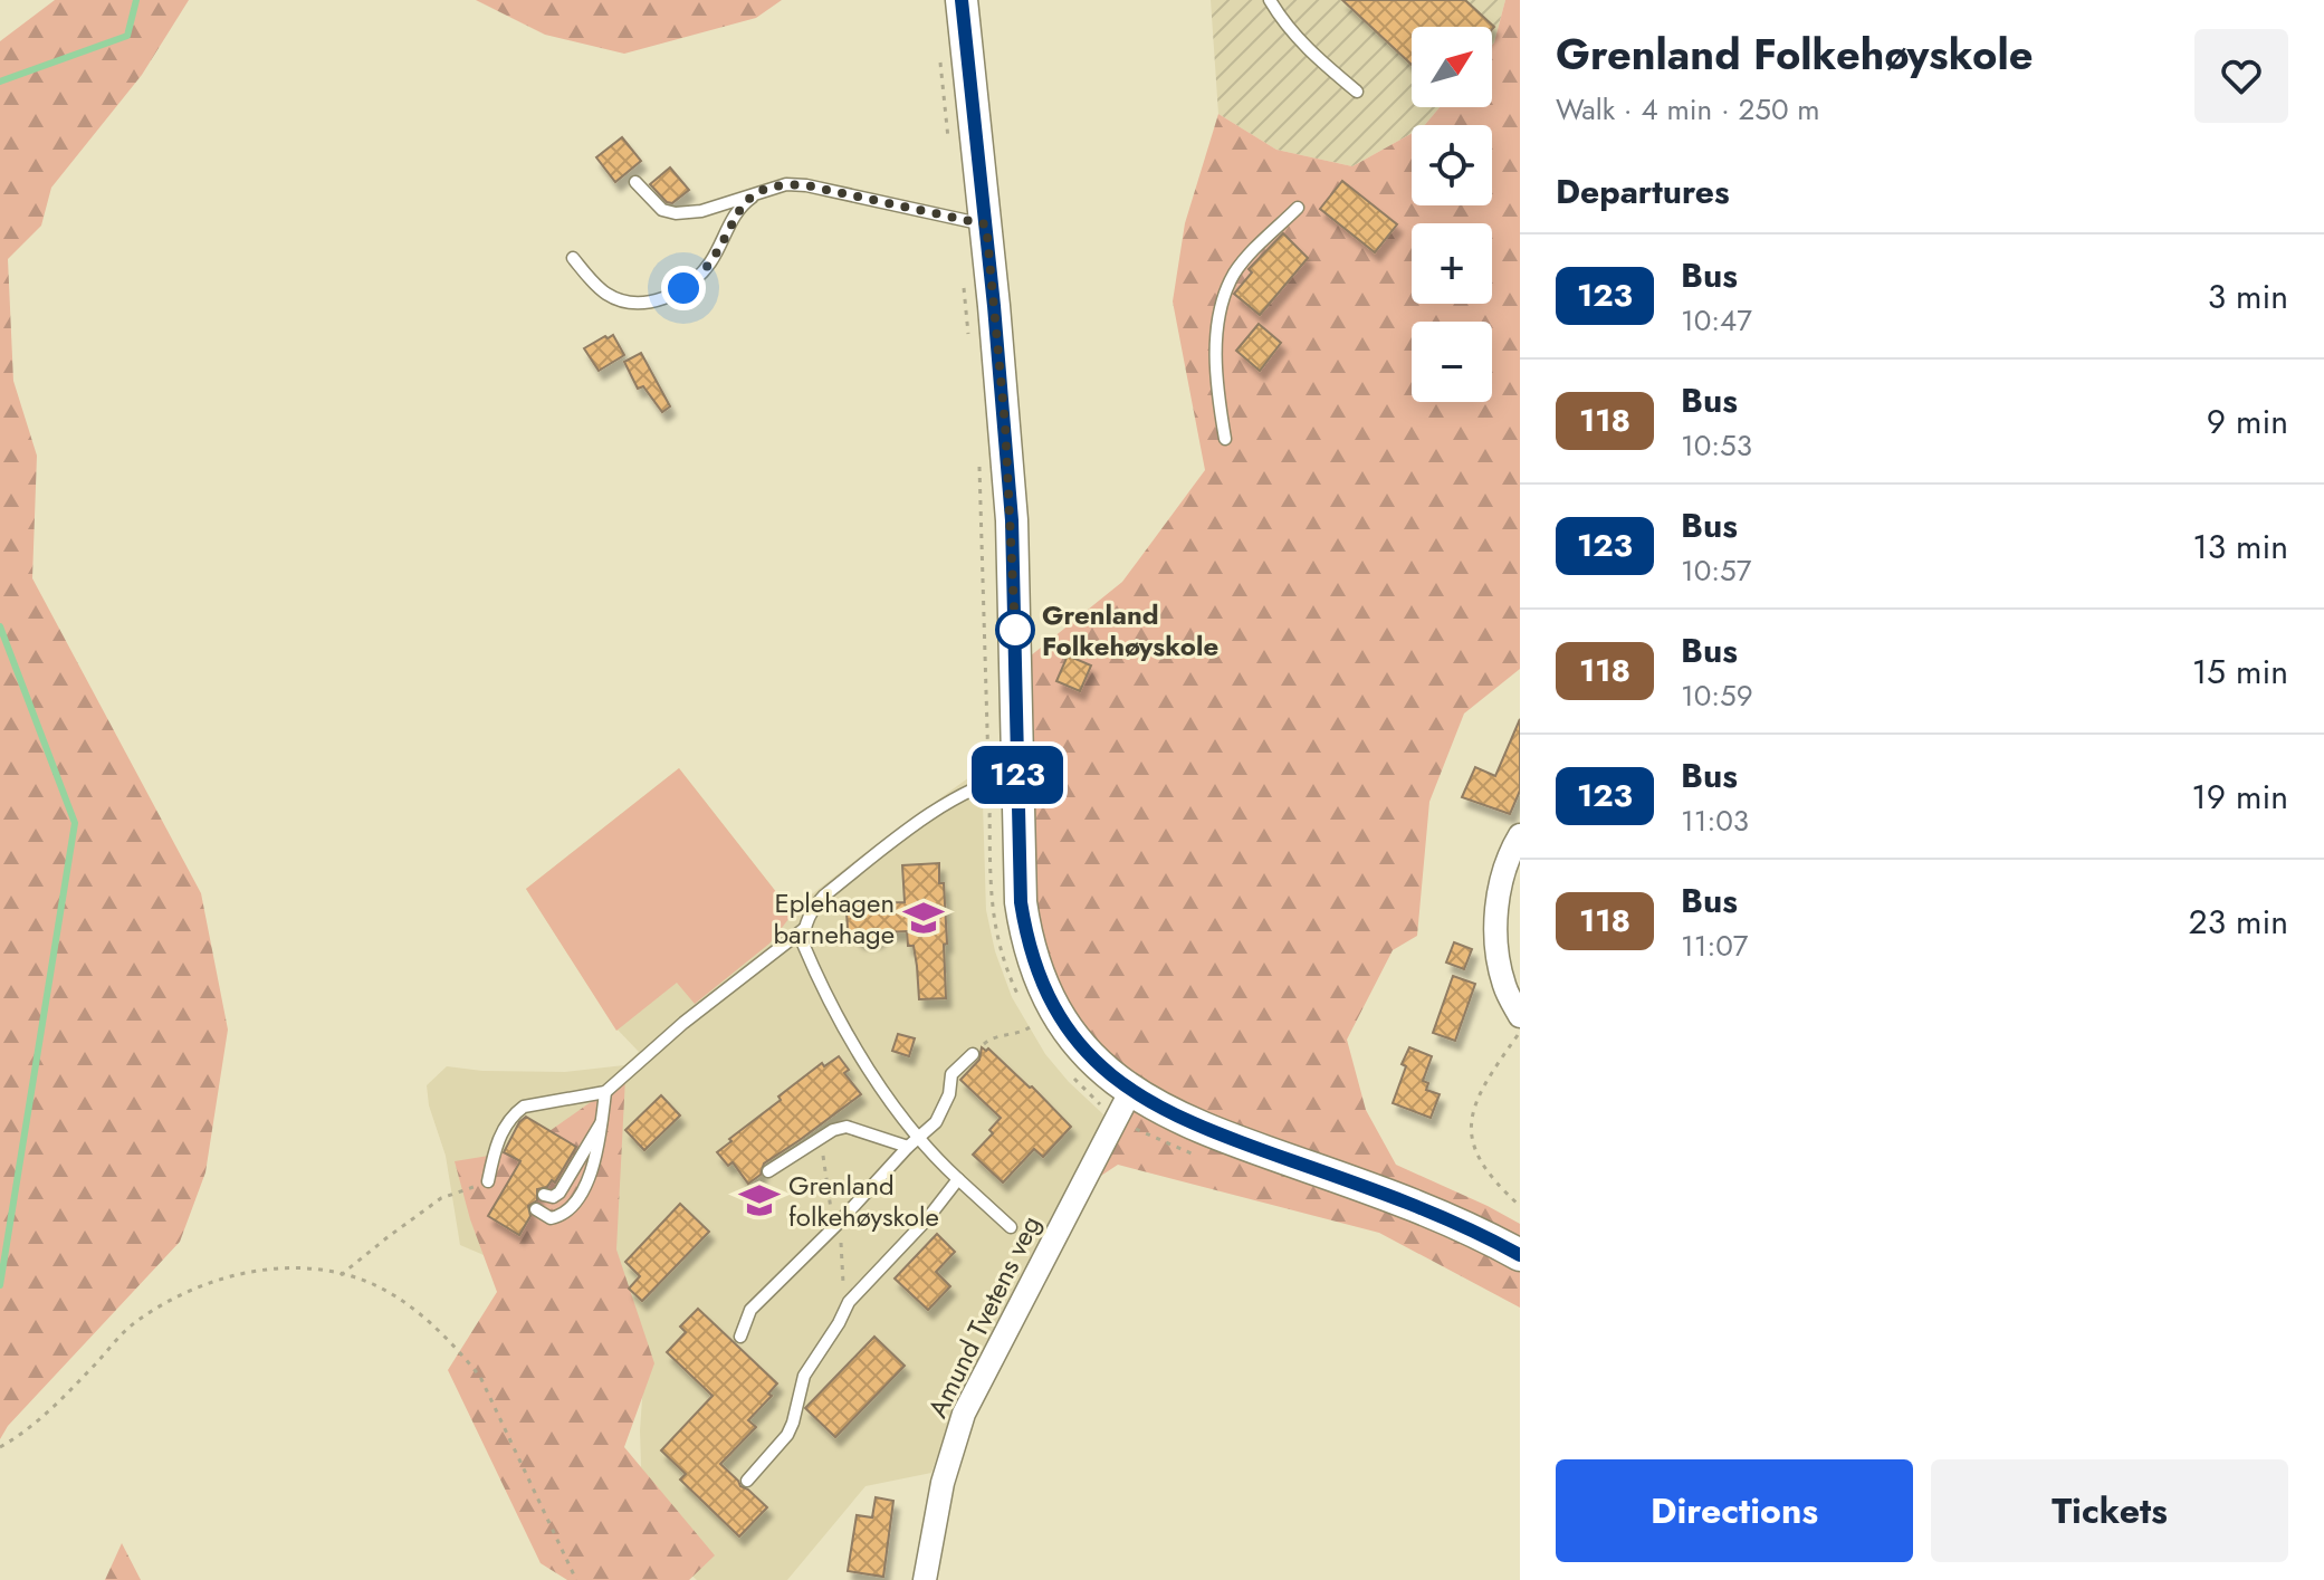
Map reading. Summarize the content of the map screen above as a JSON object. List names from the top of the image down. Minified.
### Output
{"streets":{"street":["Amund Tvetens veg"]},"places":{"other":["Grenland Folkehøyskole"],"school or university":["Eplehagen barnehage","Grenland folkehøyskole"]},"lines":["bus line 123"],"north":"top right","page":{"on_map":"123","heading":[["Grenland Folkehøyskole","Walk · 4 min · 250 m"],"Departures"],"map_buttons":["+","−"],"list":[{"mark":"123","name":"Bus","note":"10:47","value":"3 min"},{"mark":"118","name":"Bus","note":"10:53","value":"9 min"},{"mark":"123","name":"Bus","note":"10:57","value":"13 min"},{"mark":"118","name":"Bus","note":"10:59","value":"15 min"},{"mark":"123","name":"Bus","note":"11:03","value":"19 min"},{"mark":"118","name":"Bus","note":"11:07","value":"23 min"}],"buttons":["Directions","Tickets"]}}
